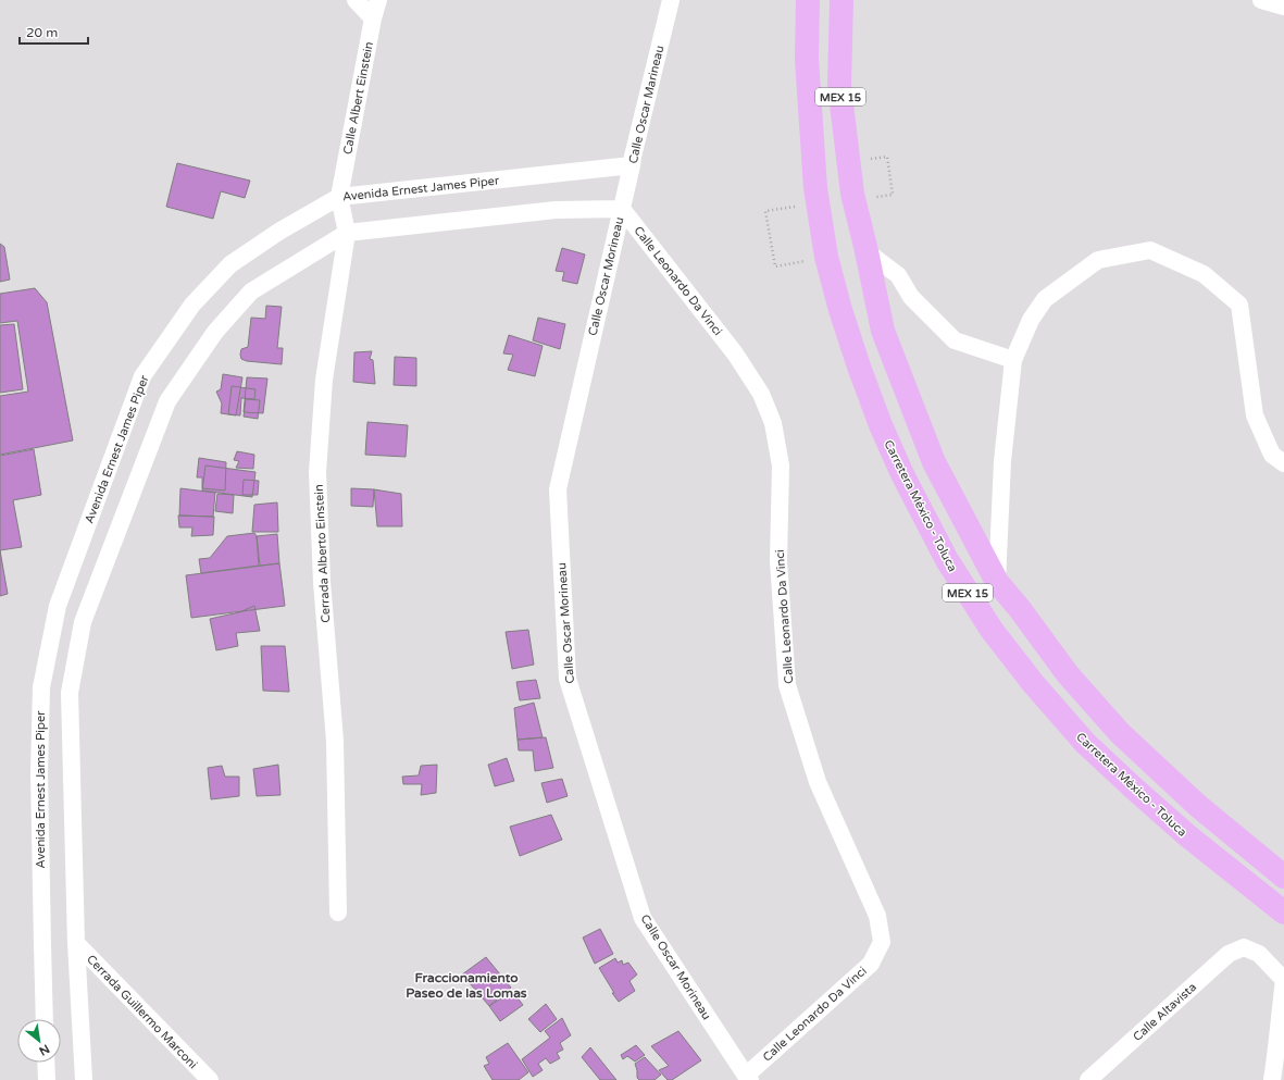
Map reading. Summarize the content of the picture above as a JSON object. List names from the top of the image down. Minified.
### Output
{"streets":{"main road":["MEX 15","Carretera México - Toluca"],"street":["Calle Albert Einstein","Calle Oscar Marineau","Avenida Ernest James Piper","Calle Oscar Morineau","Calle Leonardo Da Vinci","Cerrada Alberto Einstein","Cerrada Guillermo Marconi","Calle Altavista"]},"crossings":[["Calle Albert Einstein","Avenida Ernest James Piper"],["Calle Albert Einstein","Cerrada Alberto Einstein"],["Calle Oscar Marineau","Avenida Ernest James Piper"],["Calle Oscar Marineau","Calle Oscar Morineau"],["Calle Oscar Marineau","Calle Leonardo Da Vinci"],["Avenida Ernest James Piper","Cerrada Alberto Einstein"],["Calle Oscar Morineau","Calle Leonardo Da Vinci"]],"districts":["Fraccionamiento Paseo de las Lomas"],"scale_bar":"20 m","north":"bottom right"}
